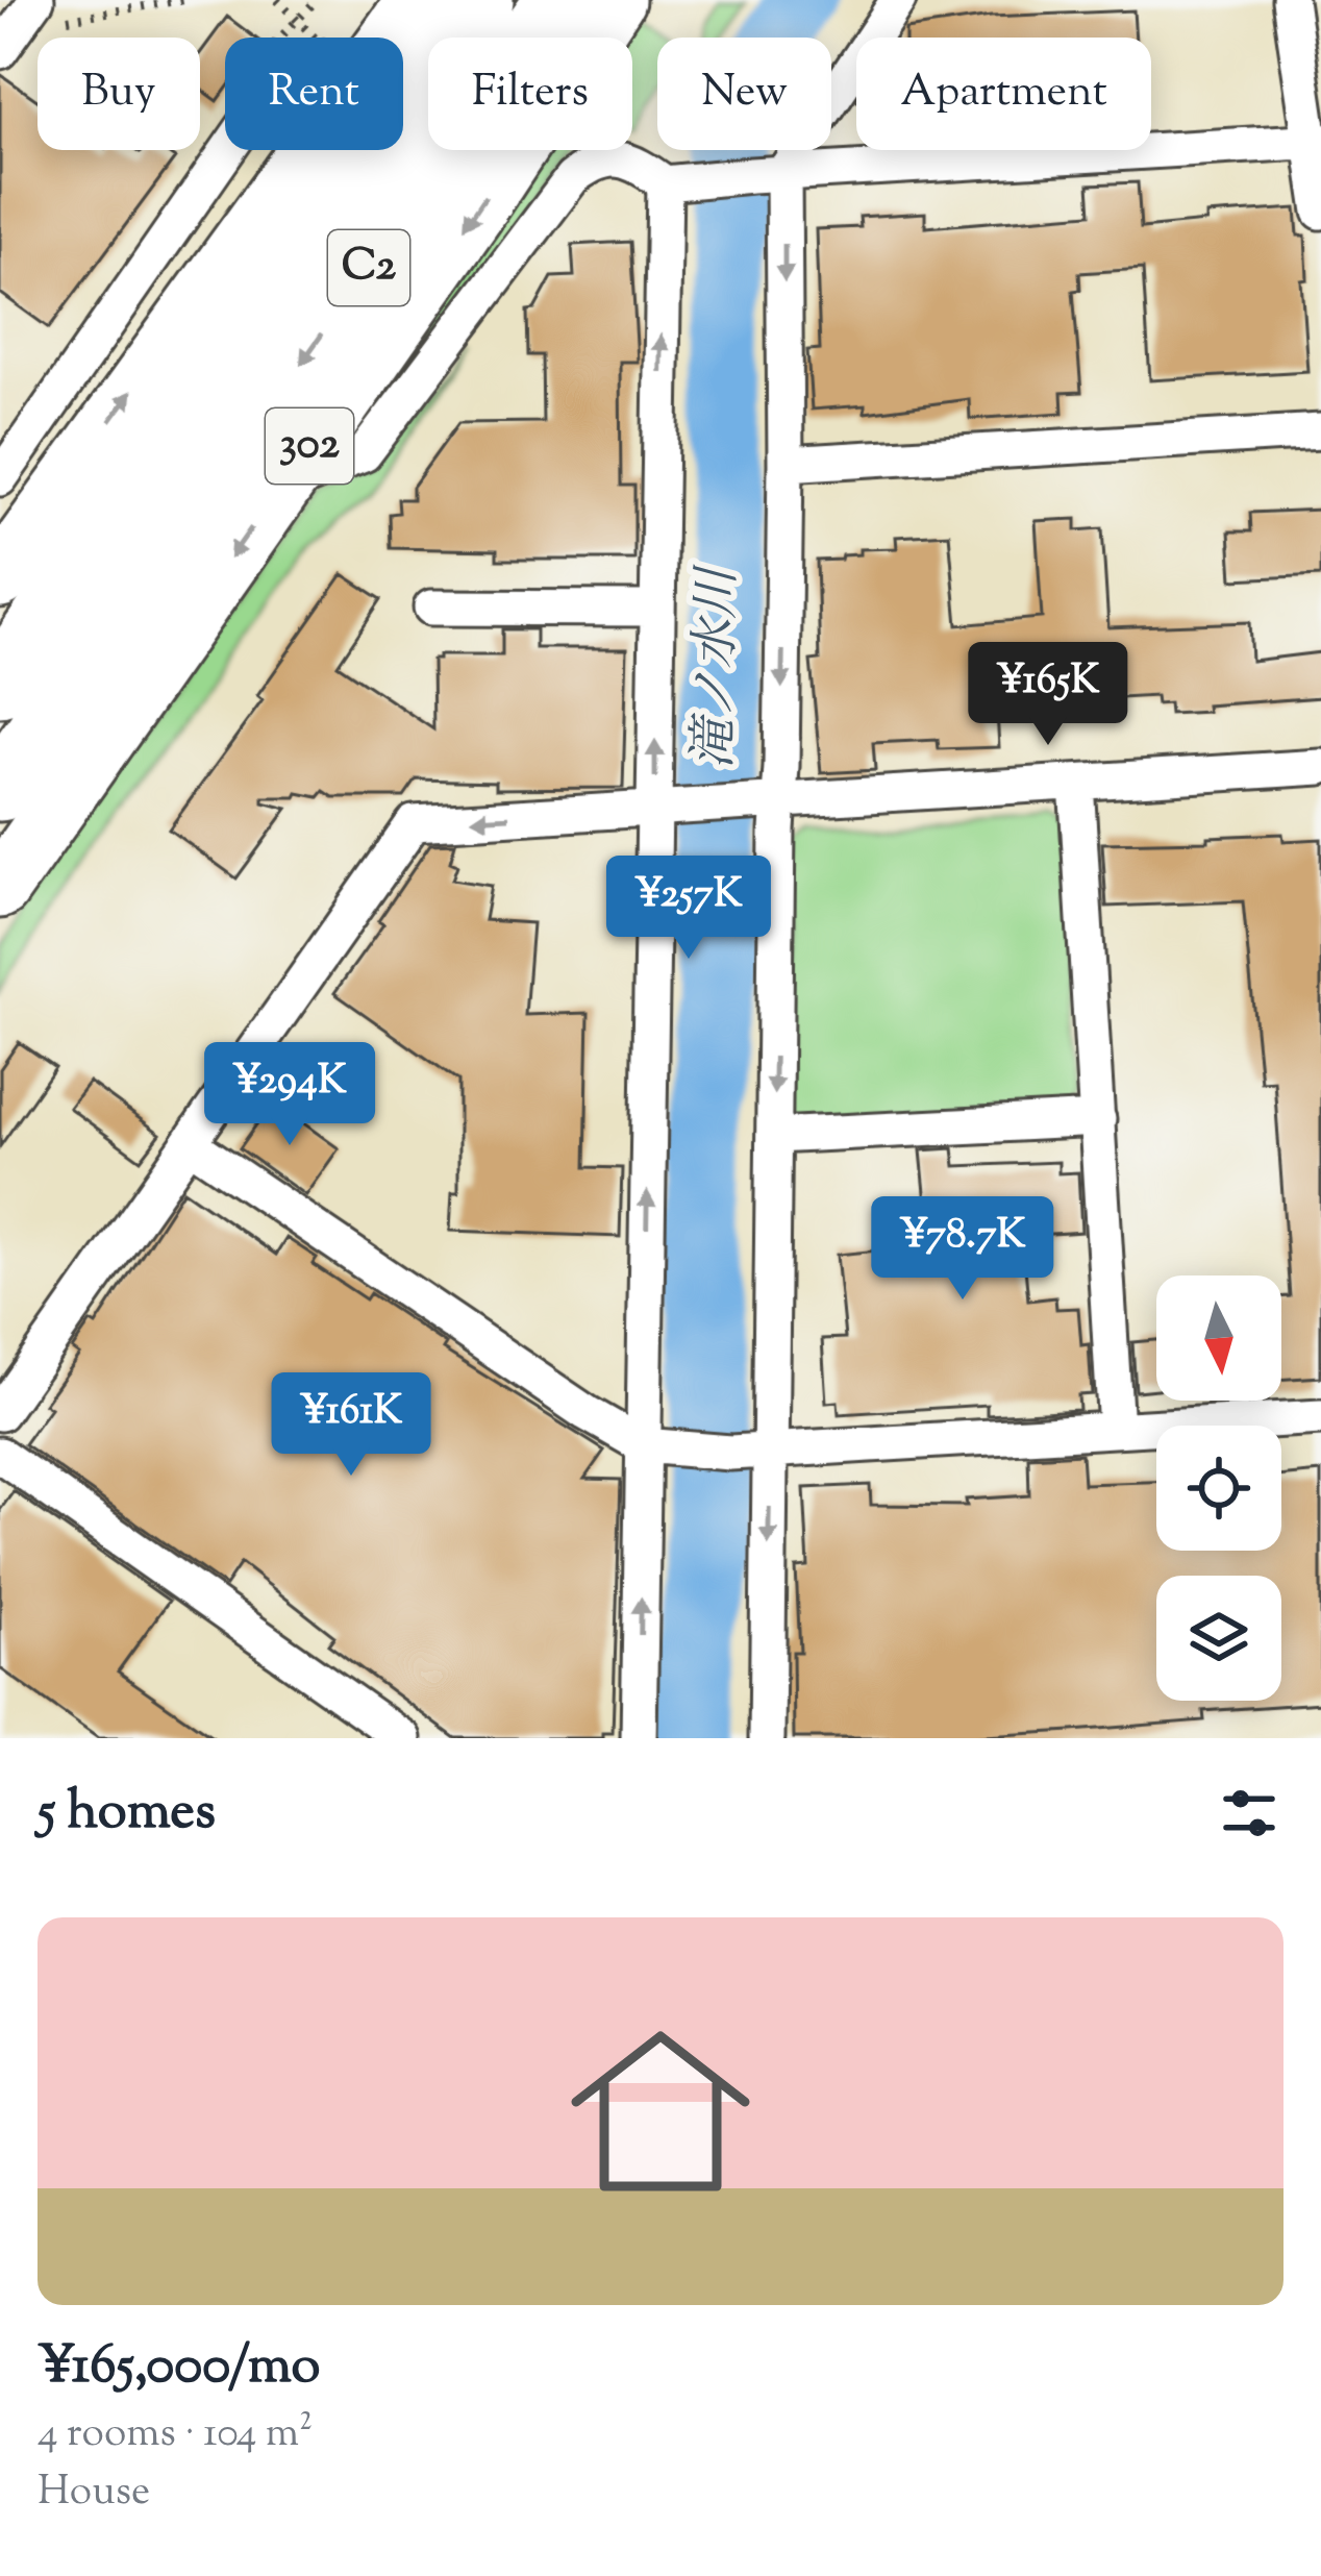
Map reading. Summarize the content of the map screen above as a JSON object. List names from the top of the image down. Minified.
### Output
{"streets":{"highway":["C2","302"]},"water":["滝ノ水川"],"north":"bottom","page":{"chip":["Buy","Rent","Filters","New","Apartment"],"price":["¥165K","¥257K","¥294K","¥78.7K","¥161K"],"heading":"5 homes","list":[{"name":"¥165,000/mo","note":"4 rooms · 104 m² · House"}]}}
